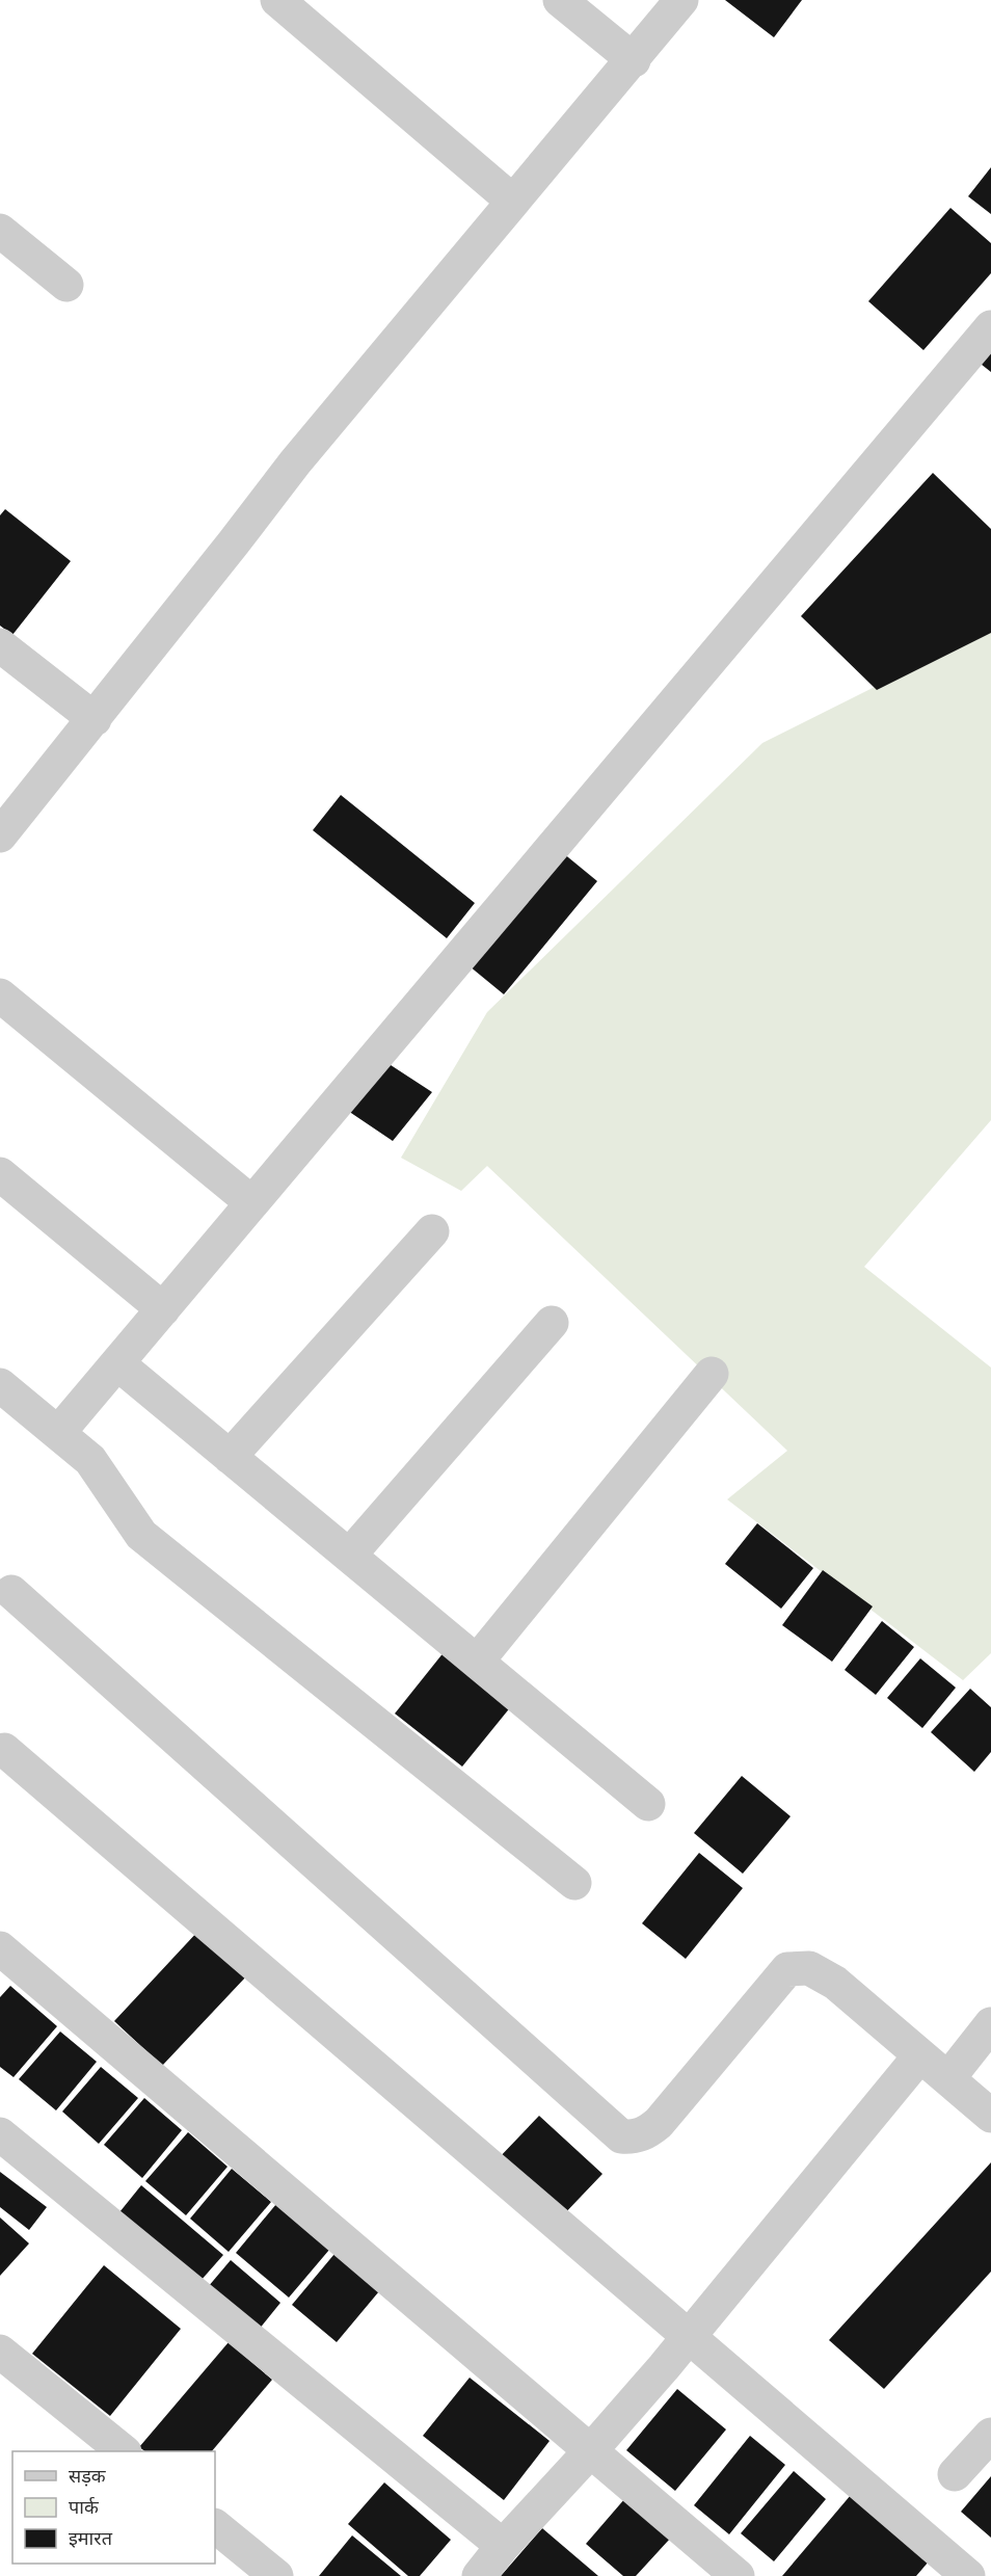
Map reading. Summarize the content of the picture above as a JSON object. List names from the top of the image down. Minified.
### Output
{"legend":["सड़क","पार्क","इमारत"]}
